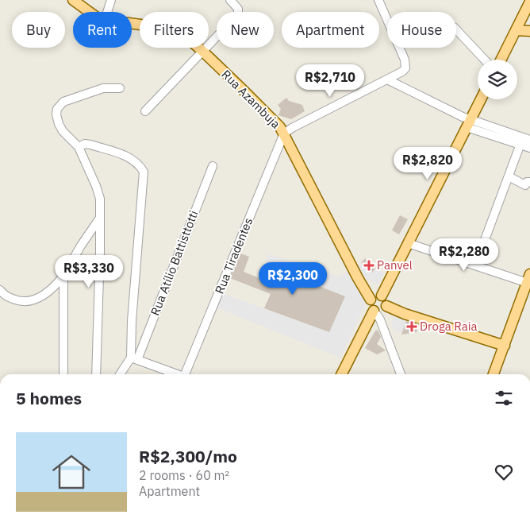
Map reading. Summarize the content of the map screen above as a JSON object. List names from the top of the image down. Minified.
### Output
{"streets":{"main road":["Rua Azambuja"],"street":["Rua Tiradentes","Rua Atílio Battisttotti"]},"crossings":[["Rua Azambuja","Rua Tiradentes"]],"places":{"health":["Panvel","Droga Raia"]},"page":{"chip":["Buy","Rent","Filters","New","Apartment","House"],"price":["R$2,710","R$2,820","R$2,280","R$3,330","R$2,300"],"heading":"5 homes","list":[{"name":"R$2,300/mo","note":"2 rooms · 60 m² · Apartment"}]}}
